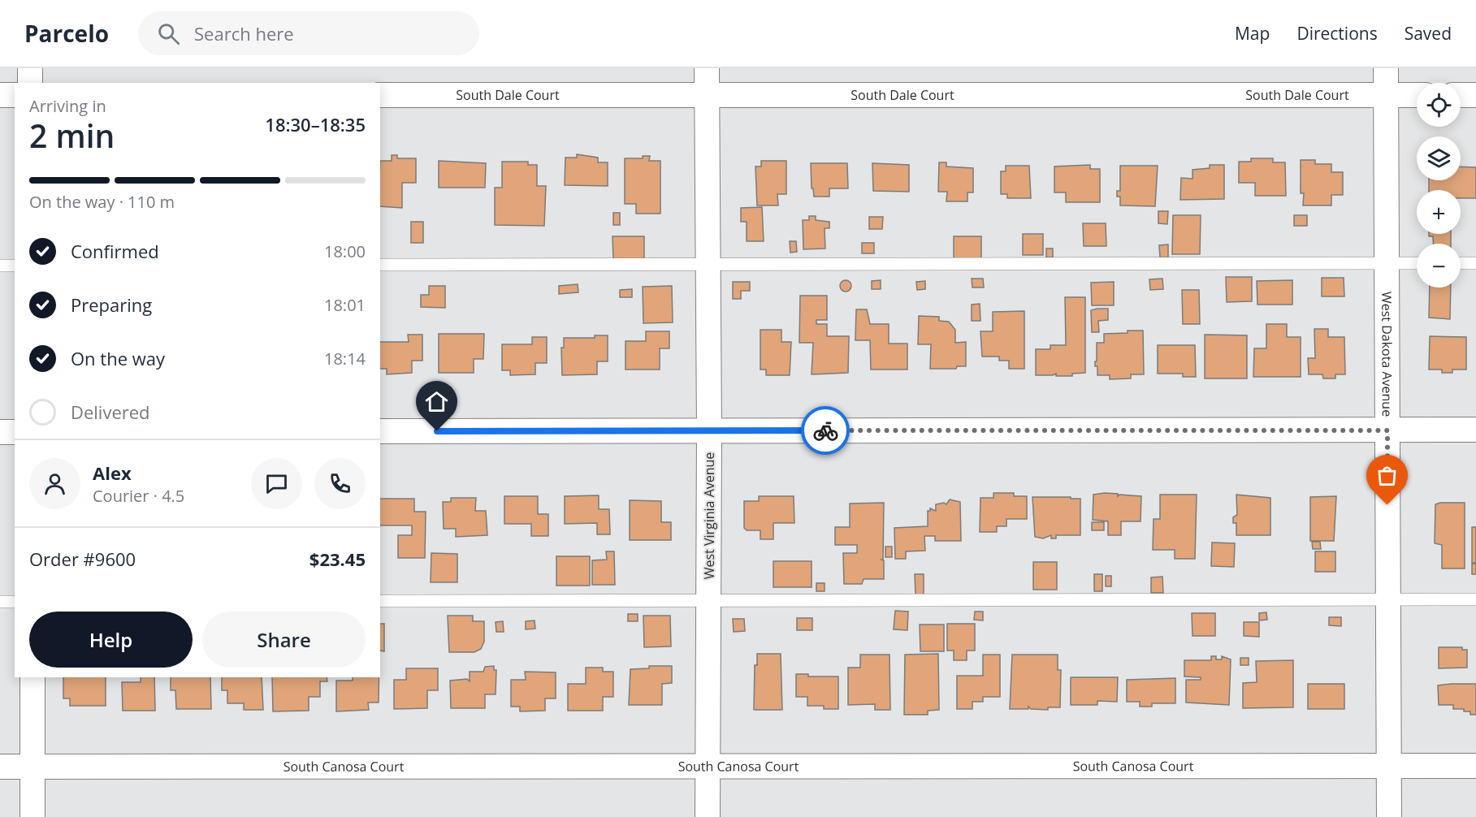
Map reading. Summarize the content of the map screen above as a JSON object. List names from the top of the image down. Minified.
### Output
{"streets":{"street":["South Dale Court","West Dakota Avenue","West Virginia Avenue","South Canosa Court"]},"crossings":[["South Dale Court","West Dakota Avenue"],["South Dale Court","West Virginia Avenue"],["West Dakota Avenue","South Canosa Court"],["West Virginia Avenue","South Canosa Court"]],"page":{"header":"Parcelo","search":"Search here","nav":["Map","Directions","Saved"],"map_buttons":["+","−"],"heading":["2 min","Arriving in","18:30–18:35"],"panel":["Alex","Courier · 4.5","Order #9600","$23.45"],"bar":"On the way · 110 m","list":[["Confirmed","18:00"],["Preparing","18:01"],["On the way","18:14"],"Delivered"],"buttons":["Help","Share"]}}
